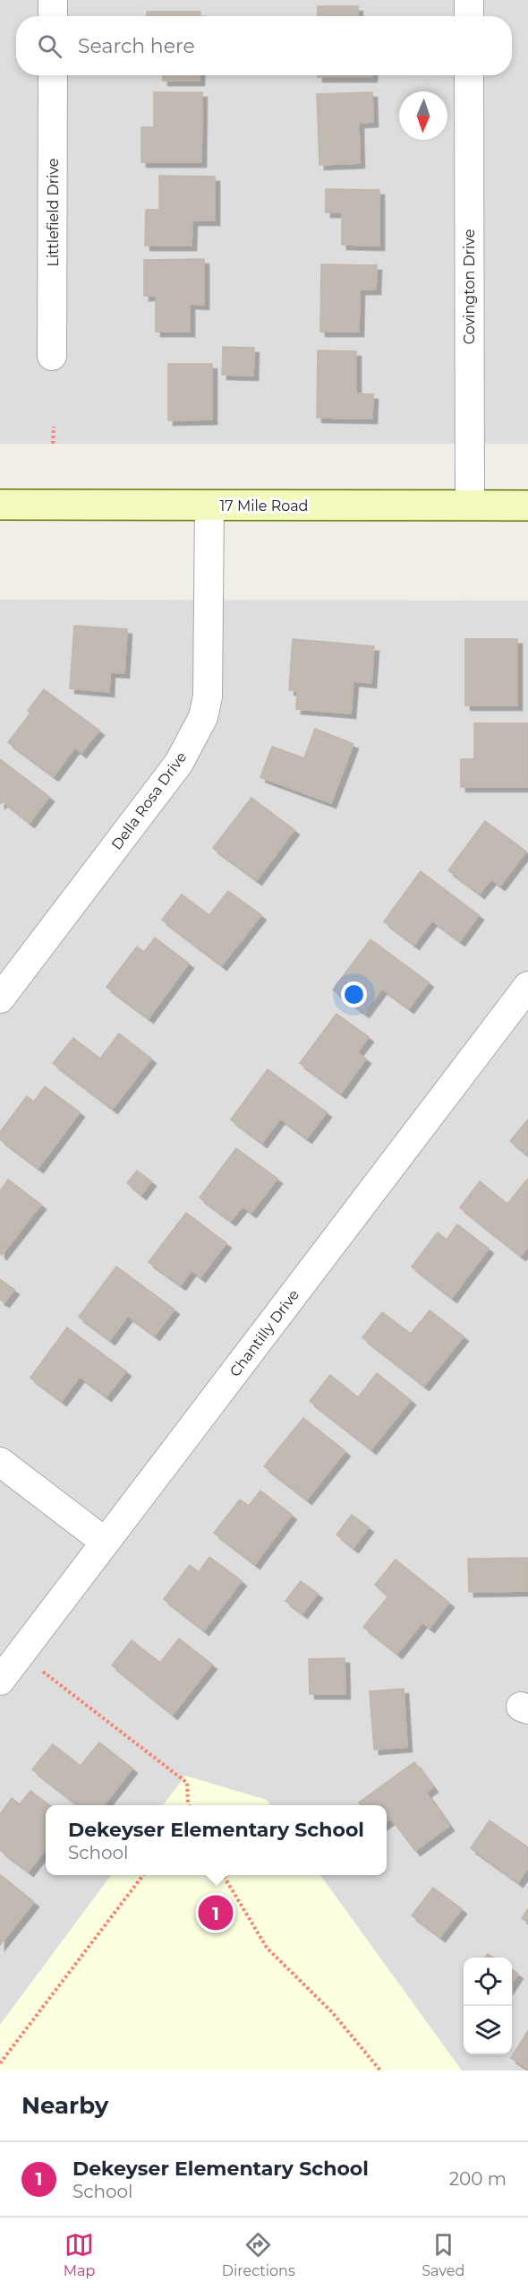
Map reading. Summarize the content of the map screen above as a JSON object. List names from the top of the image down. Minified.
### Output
{"streets":{"street":["Littlefield Drive","Covington Drive","17 Mile Road","Della Rosa Drive","Chantilly Drive"]},"crossings":[["Covington Drive","17 Mile Road"],["17 Mile Road","Della Rosa Drive"]],"north":"bottom","page":{"search":"Search here","popup":["Dekeyser Elementary School","School"],"pins":"1","heading":"Nearby","list":[{"mark":"1","name":"Dekeyser Elementary School","note":"School","value":"200 m"}],"nav":["Map","Directions","Saved"]}}
